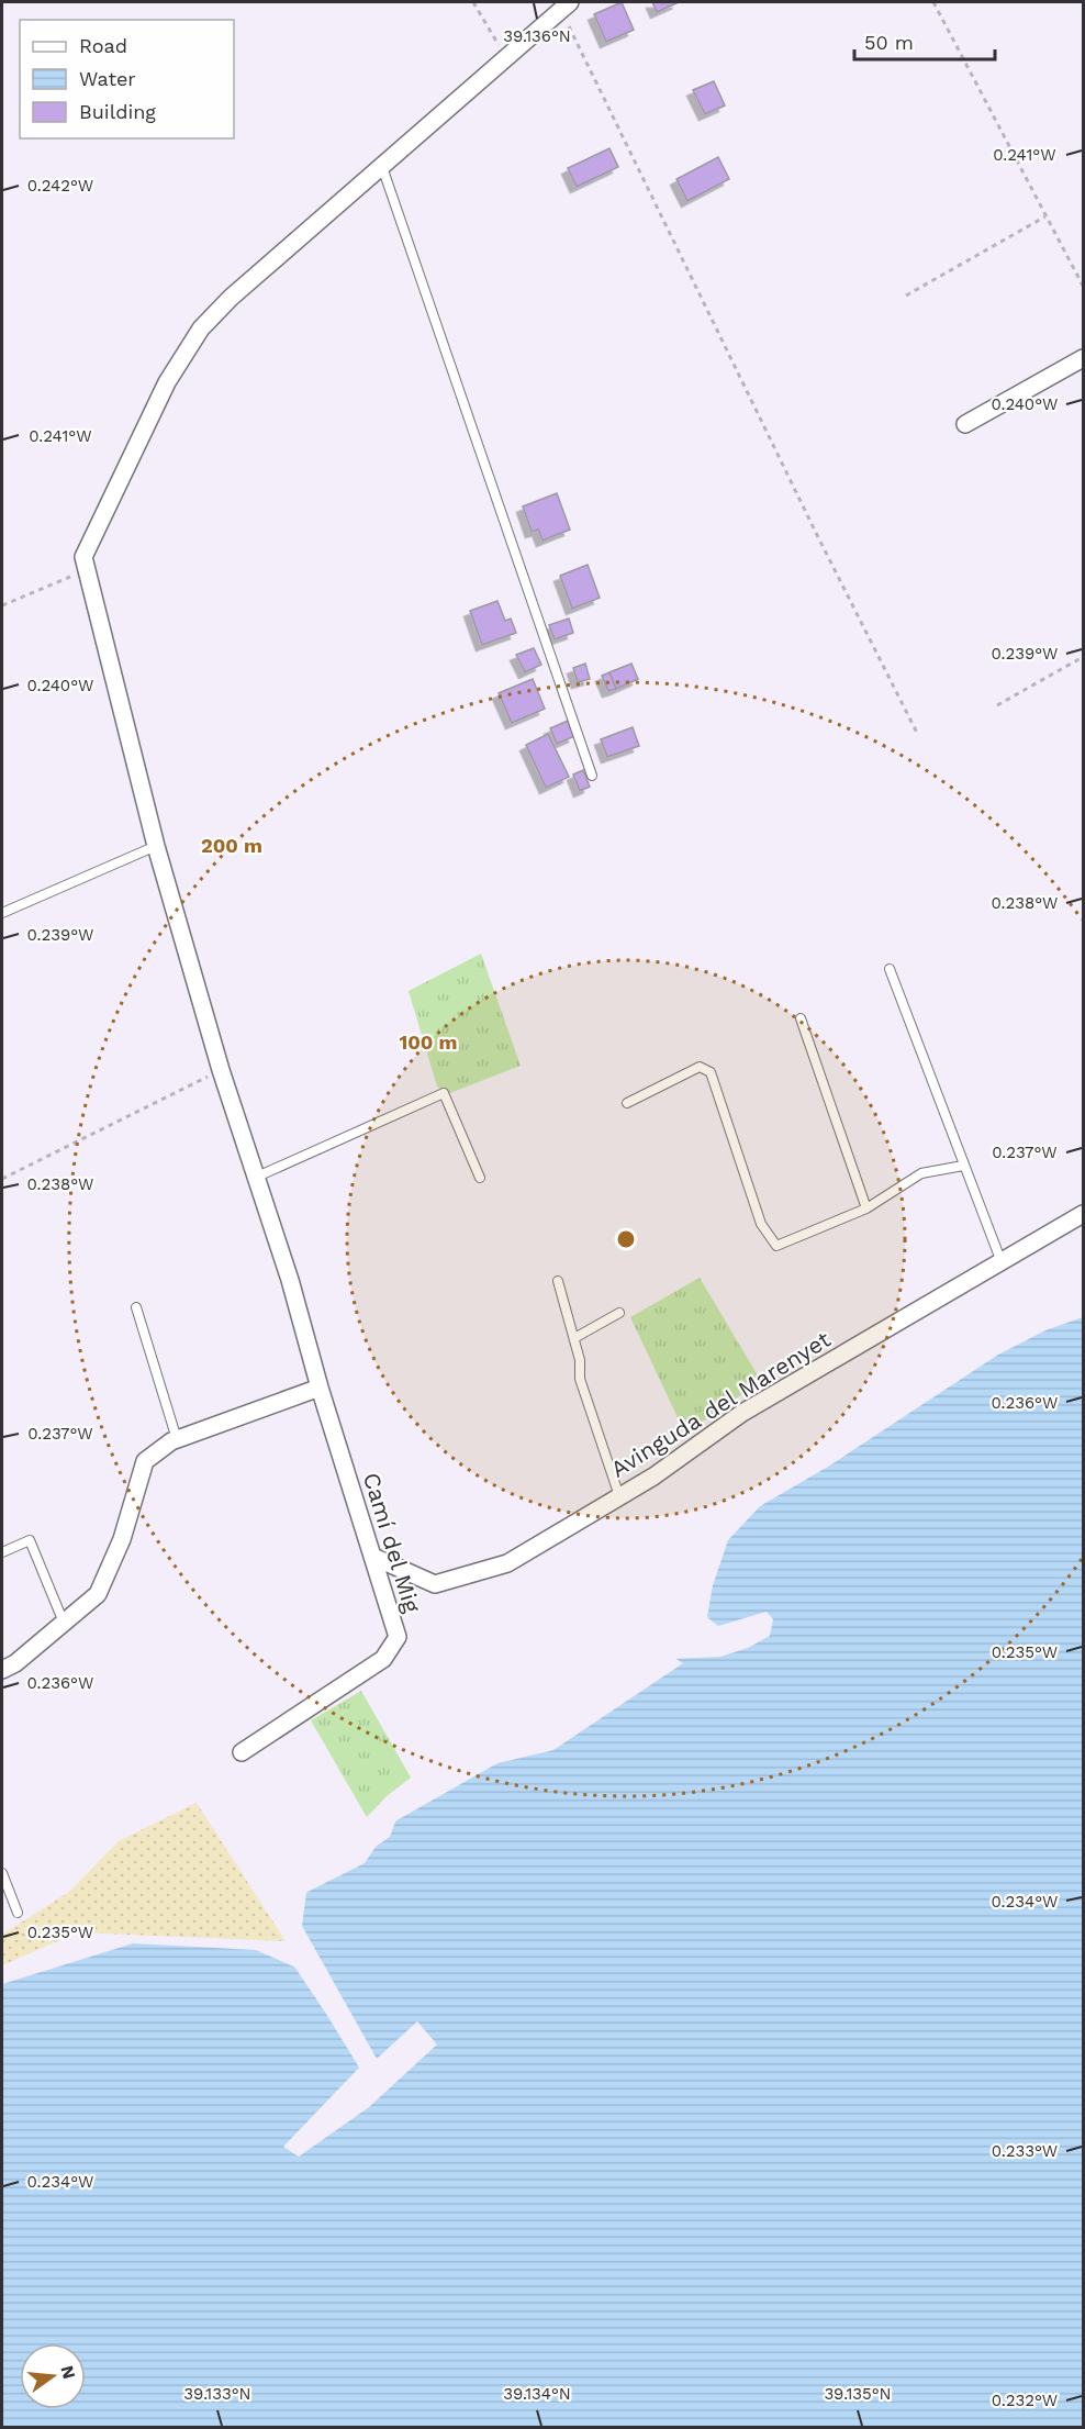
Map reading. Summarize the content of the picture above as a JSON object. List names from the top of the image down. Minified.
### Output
{"streets":{"street":["Avinguda del Marenyet","Camí del Mig"]},"crossings":[["Avinguda del Marenyet","Camí del Mig"]],"legend":["Road","Water","Building"],"scale_bar":"50 m","north":"right","coordinates":["39.136°N","0.241°W","0.242°W","0.240°W","0.239°W","0.238°W","0.237°W","0.236°W","0.235°W","0.234°W","0.233°W","39.133°N","39.134°N","39.135°N","0.232°W"],"rings":["200 m","100 m"]}
